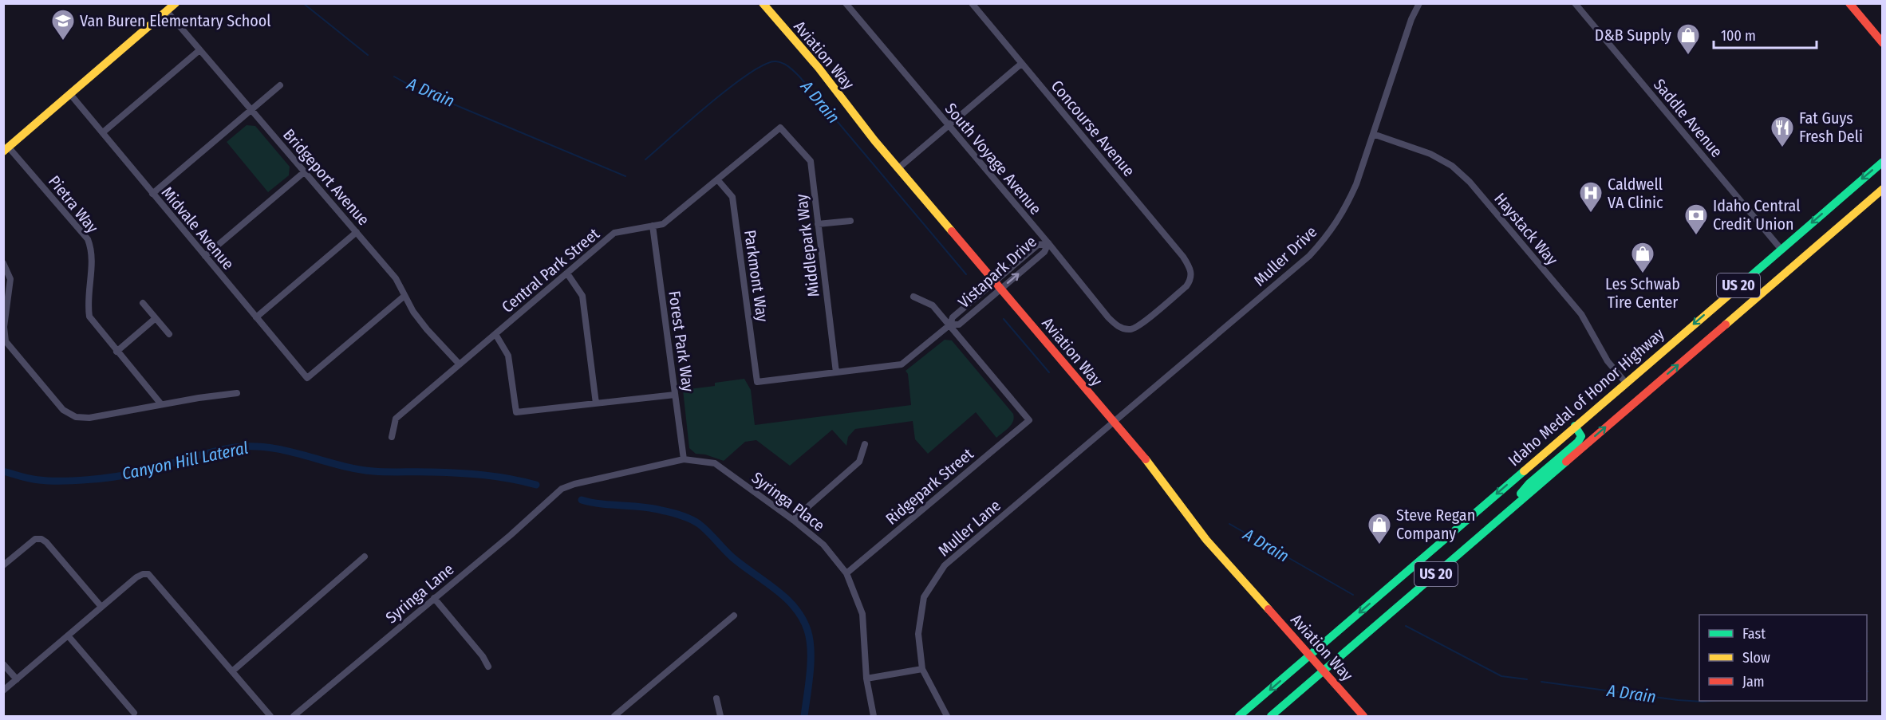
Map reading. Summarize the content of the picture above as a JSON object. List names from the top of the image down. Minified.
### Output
{"streets":{"main road":["Aviation Way","US 20","Idaho Medal of Honor Highway"],"street":["Saddle Avenue","Concourse Avenue","South Voyage Avenue","Bridgeport Avenue","Pietra Way","Midvale Avenue","Haystack Way","Middlepark Way","Muller Drive","Central Park Street","Vistapark Drive","Parkmont Way","Forest Park Way","Ridgepark Street","Syringa Place","Muller Lane","Syringa Lane"]},"crossings":[["Aviation Way","Muller Drive"],["Aviation Way","Vistapark Drive"],["Aviation Way","US 20"],["Aviation Way","Idaho Medal of Honor Highway"],["Aviation Way","Muller Lane"],["Saddle Avenue","Idaho Medal of Honor Highway"],["Concourse Avenue","South Voyage Avenue"],["South Voyage Avenue","Vistapark Drive"],["Bridgeport Avenue","Midvale Avenue"],["Bridgeport Avenue","Central Park Street"],["Haystack Way","Muller Drive"],["Haystack Way","Idaho Medal of Honor Highway"],["Middlepark Way","Central Park Street"],["Middlepark Way","Vistapark Drive"],["Muller Drive","Muller Lane"],["Central Park Street","Parkmont Way"],["Central Park Street","Forest Park Way"],["Vistapark Drive","Parkmont Way"],["Vistapark Drive","Ridgepark Street"],["US 20","Idaho Medal of Honor Highway"],["Forest Park Way","Syringa Place"],["Ridgepark Street","Syringa Place"],["Syringa Place","Syringa Lane"]],"water":["A Drain","Canyon Hill Lateral"],"places":{"school or university":["Van Buren Elementary School"],"shop":["D&B Supply","Les Schwab Tire Center","Steve Regan Company"],"restaurant":["Fat Guys Fresh Deli"],"hospital":["Caldwell VA Clinic"],"bank":["Idaho Central Credit Union"]},"legend":["Fast","Slow","Jam"],"scale_bar":"100 m"}
